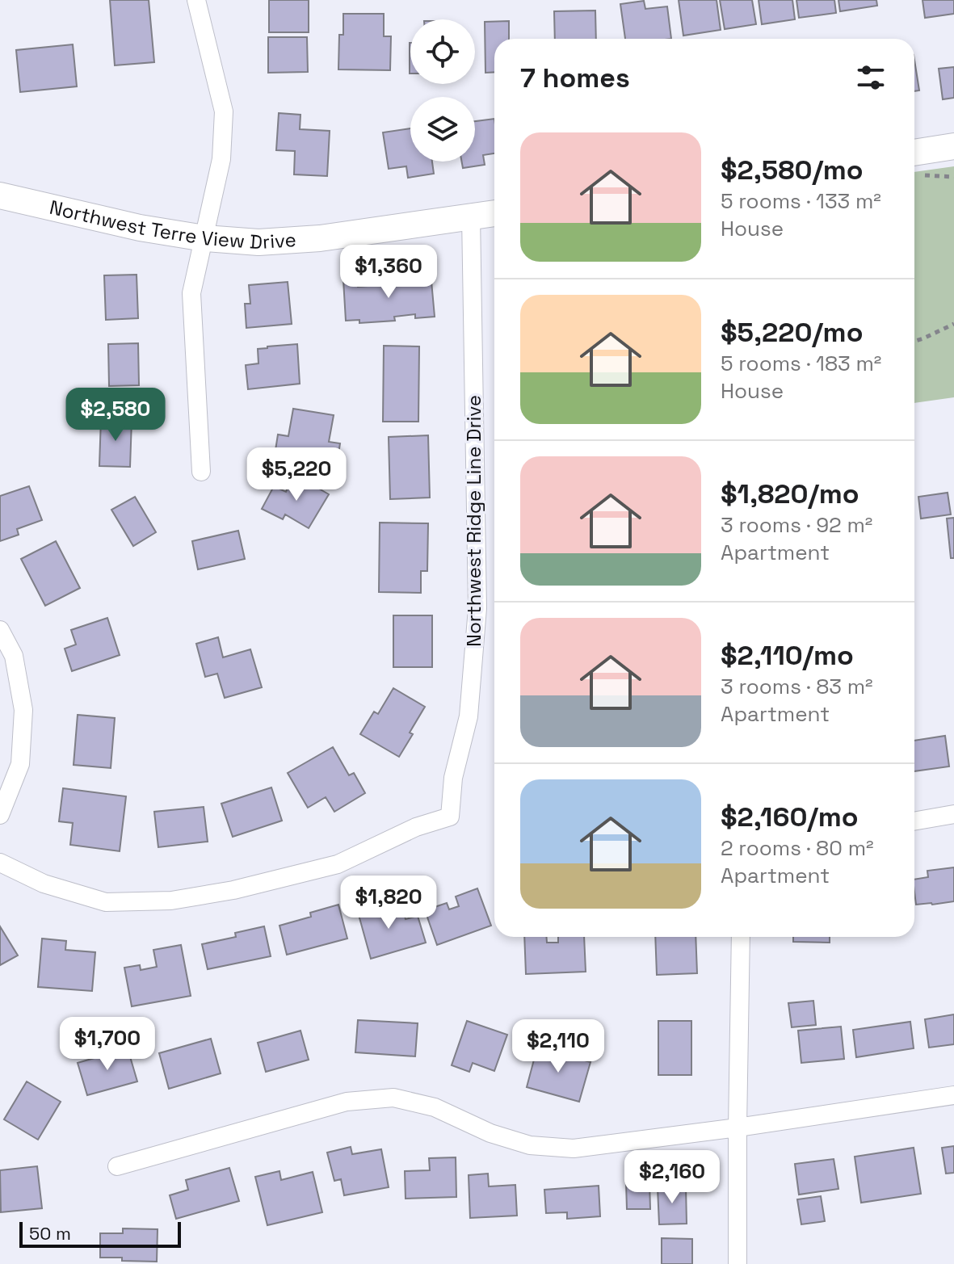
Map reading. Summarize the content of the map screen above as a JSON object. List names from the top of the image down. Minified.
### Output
{"streets":{"street":["Northwest Terre View Drive","Northwest Ridge Line Drive"]},"crossings":[["Northwest Terre View Drive","Northwest Ridge Line Drive"]],"scale_bar":"50 m","page":{"heading":"7 homes","list":[{"name":"$2,580/mo","note":"5 rooms · 133 m² · House"},{"name":"$5,220/mo","note":"5 rooms · 183 m² · House"},{"name":"$1,820/mo","note":"3 rooms · 92 m² · Apartment"},{"name":"$2,110/mo","note":"3 rooms · 83 m² · Apartment"},{"name":"$2,160/mo","note":"2 rooms · 80 m² · Apartment"}],"price":["$1,360","$2,580","$5,220","$1,820","$1,700","$2,110","$2,160"],"scale":"50 m"}}
